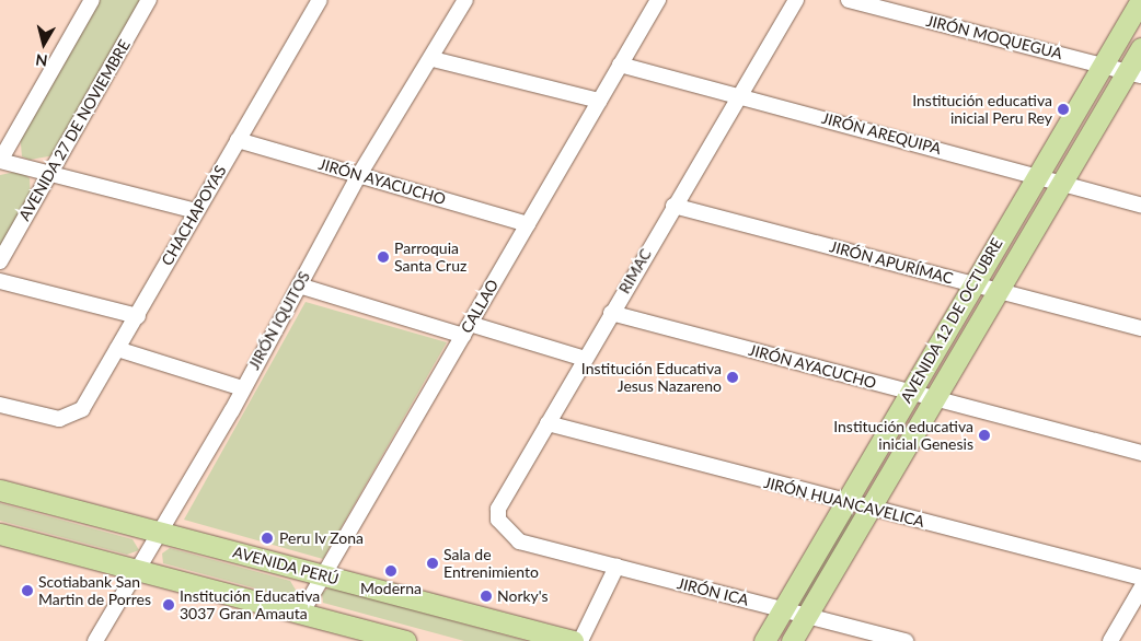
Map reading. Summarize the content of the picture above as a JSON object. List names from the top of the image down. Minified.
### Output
{"streets":{"main road":["AVENIDA 12 DE OCTUBRE","AVENIDA PERÚ"],"street":["JIRÓN MOQUEGUA","AVENIDA 27 DE NOVIEMBRE","JIRÓN AREQUIPA","JIRÓN AYACUCHO","CHACHAPOYAS","JIRÓN APURÍMAC","RIMAC","CALLAO","JIRÓN IQUITOS","JIRÓN HUANCAVELICA","JIRÓN ICA"]},"crossings":[["JIRÓN MOQUEGUA","AVENIDA 12 DE OCTUBRE"],["JIRÓN AREQUIPA","RIMAC"],["JIRÓN AREQUIPA","CALLAO"],["JIRÓN AREQUIPA","AVENIDA 12 DE OCTUBRE"],["JIRÓN AYACUCHO","CHACHAPOYAS"],["JIRÓN AYACUCHO","RIMAC"],["JIRÓN AYACUCHO","CALLAO"],["JIRÓN AYACUCHO","JIRÓN IQUITOS"],["JIRÓN AYACUCHO","AVENIDA 12 DE OCTUBRE"],["JIRÓN APURÍMAC","RIMAC"],["JIRÓN APURÍMAC","AVENIDA 12 DE OCTUBRE"],["RIMAC","JIRÓN HUANCAVELICA"],["RIMAC","JIRÓN ICA"],["CALLAO","AVENIDA PERÚ"],["JIRÓN IQUITOS","AVENIDA PERÚ"],["AVENIDA 12 DE OCTUBRE","JIRÓN HUANCAVELICA"],["AVENIDA 12 DE OCTUBRE","JIRÓN ICA"]],"places":["Institución educativa inicial Peru Rey","Parroquia Santa Cruz","Institución Educativa Jesus Nazareno","Institución educativa inicial Genesis","Peru Iv Zona","Sala de Entrenimiento","Moderna","Scotiabank San Martin de Porres","Norky's","Institución Educativa 3037 Gran Amauta"],"north":"bottom"}
